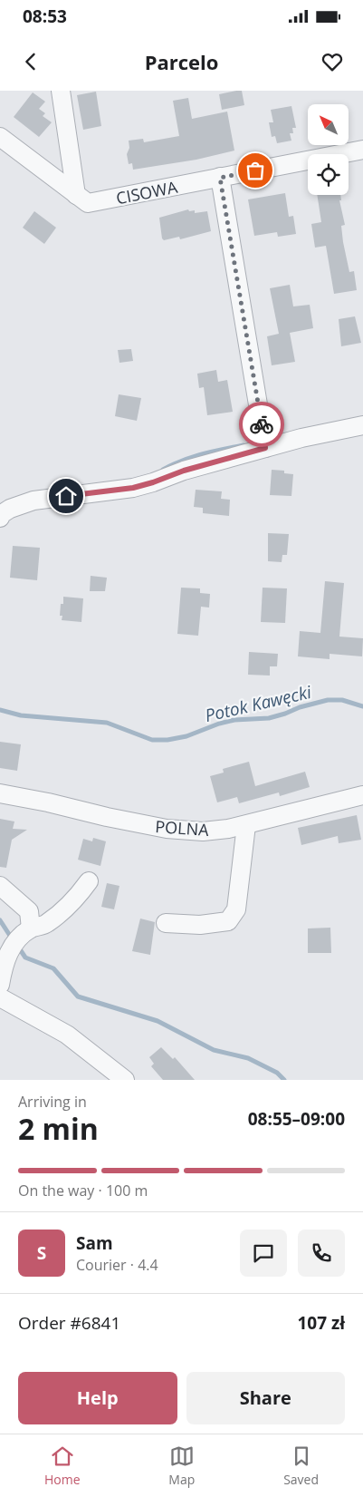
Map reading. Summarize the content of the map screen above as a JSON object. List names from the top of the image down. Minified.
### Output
{"streets":{"street":["CISOWA","POLNA"]},"water":["Potok Kawęcki"],"north":"top left","page":{"status":"08:53","header":"Parcelo","heading":["2 min","Arriving in","08:55–09:00"],"panel":["Sam","Courier · 4.4","Order #6841","107 zł"],"bar":"On the way · 100 m","round":"S","buttons":["Help","Share"],"tabs":["Home","Map","Saved"]}}
